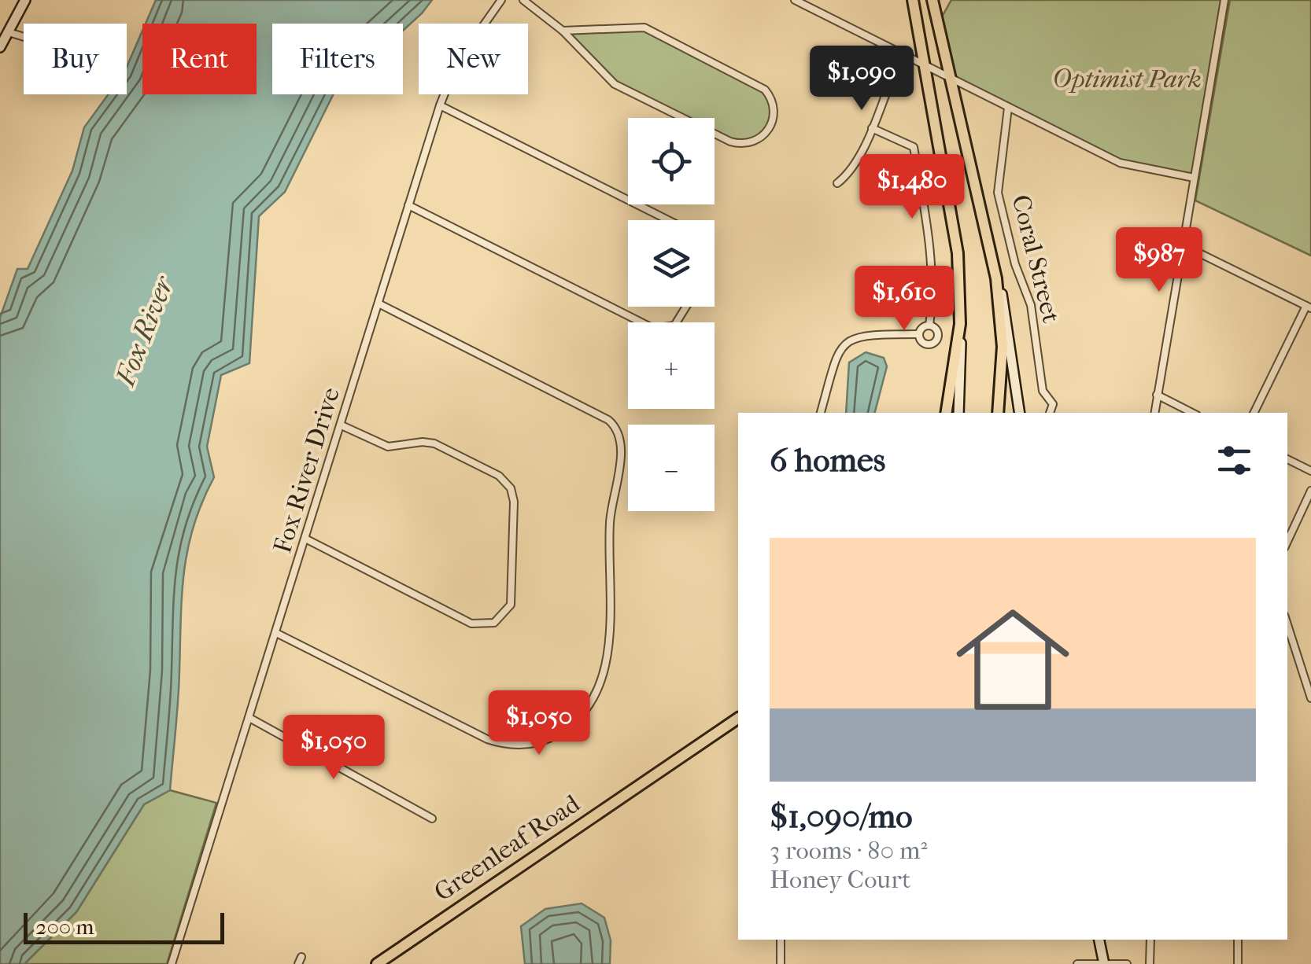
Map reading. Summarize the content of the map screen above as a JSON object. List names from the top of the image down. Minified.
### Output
{"streets":{"main road":["Greenleaf Road"],"street":["Coral Street","Fox River Drive"]},"water":["Fox River"],"parks":["Optimist Park"],"scale_bar":"200 m","page":{"chip":["Buy","Rent","Filters","New"],"price":["$1,090","$1,480","$987","$1,610","$1,050","$1,050"],"map_buttons":["+","−"],"heading":"6 homes","list":[{"name":"$1,090/mo","note":"3 rooms · 80 m² · Honey Court"}],"scale":"200 m"}}
